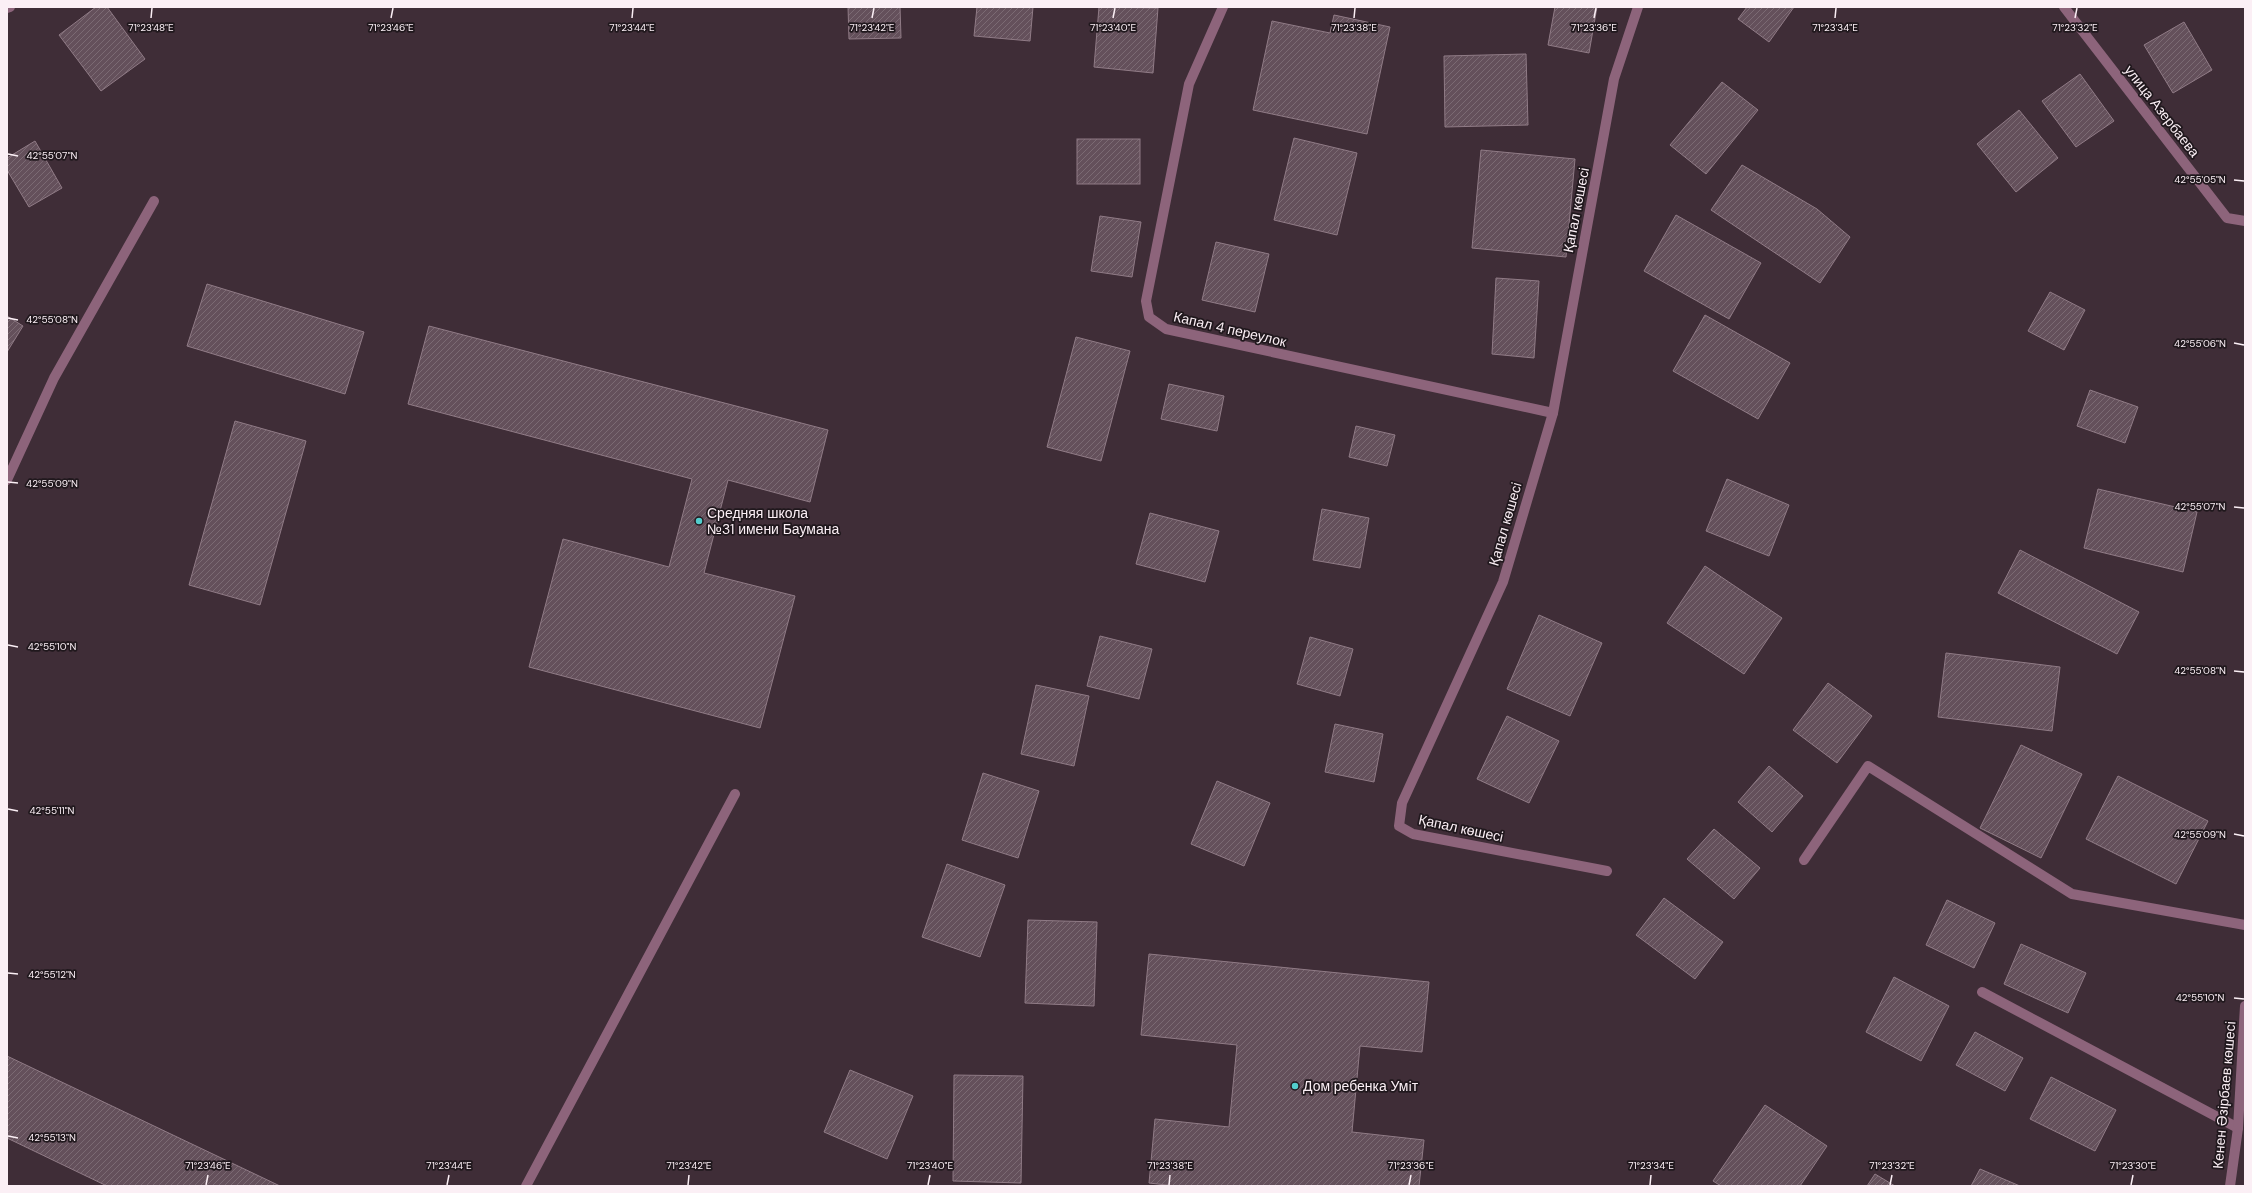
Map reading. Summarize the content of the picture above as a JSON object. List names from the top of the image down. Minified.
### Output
{"streets":{"street":["улица Азербаева","Қапал көшесі","Капал 4 переулок","Кенен Әзірбаев көшесі"]},"crossings":[["Қапал көшесі","Капал 4 переулок"]],"places":["Средняя школа №31 имени Баумана","Дом ребенка Умiт"],"coordinates":["71°23'48\"E","71°23'46\"E","71°23'44\"E","71°23'42\"E","71°23'40\"E","71°23'38\"E","71°23'36\"E","71°23'34\"E","71°23'32\"E","42°55'07\"N","42°55'05\"N","42°55'08\"N","42°55'06\"N","42°55'09\"N","42°55'10\"N","42°55'11\"N","42°55'12\"N","42°55'13\"N","71°23'30\"E"]}
